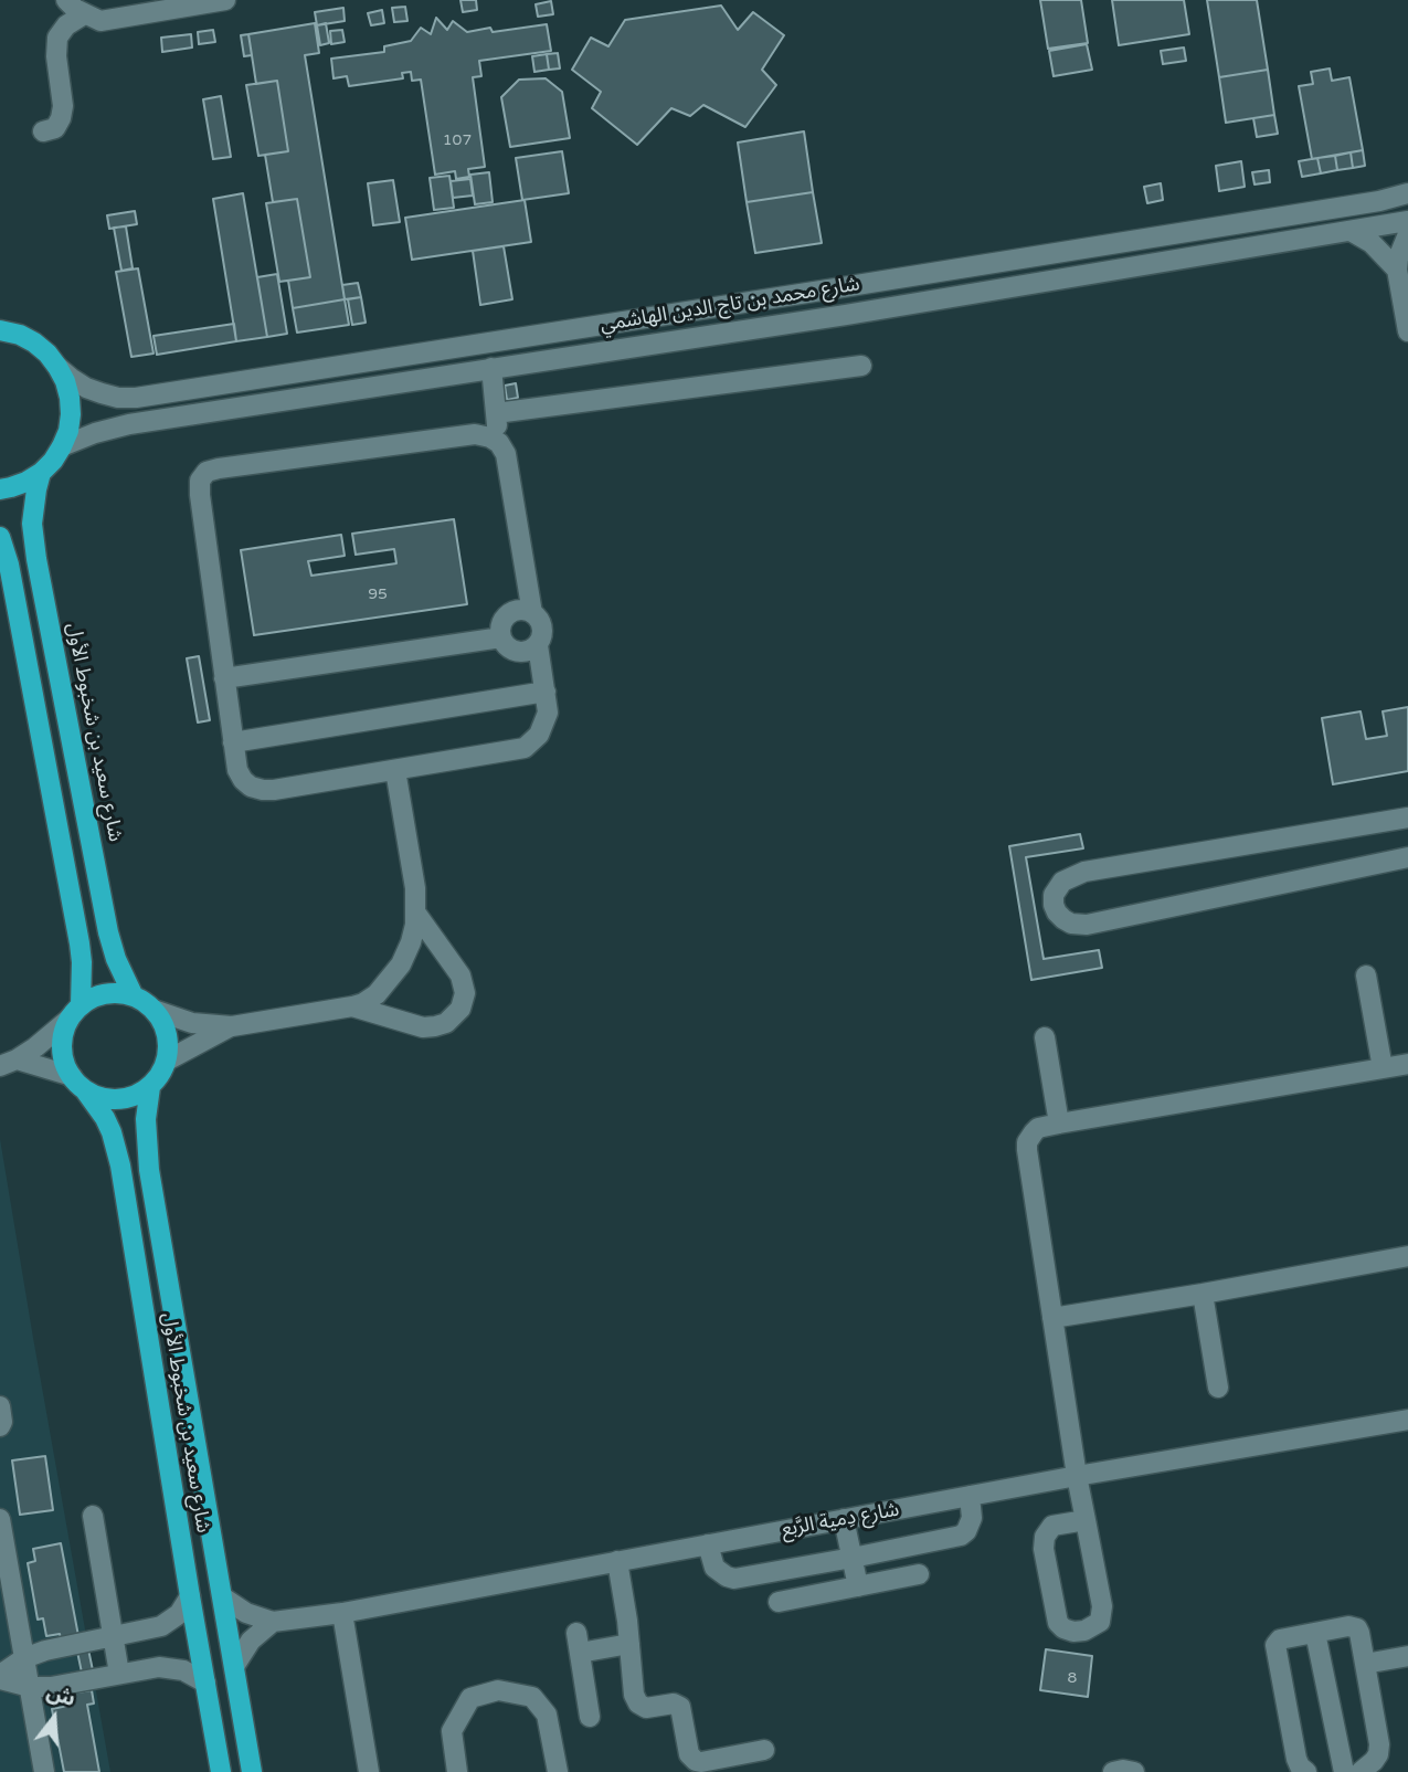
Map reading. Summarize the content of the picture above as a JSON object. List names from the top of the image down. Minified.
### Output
{"streets":{"main road":["شارع سعيد بن شخبوط الأول"],"street":["شارع محمد بن تاج الدين الهاشمي","شارع دِمية الرَّبع"]},"crossings":[["شارع سعيد بن شخبوط الأول","شارع دِمية الرَّبع"]],"house_numbers":["107","95","8"],"north":"top"}
